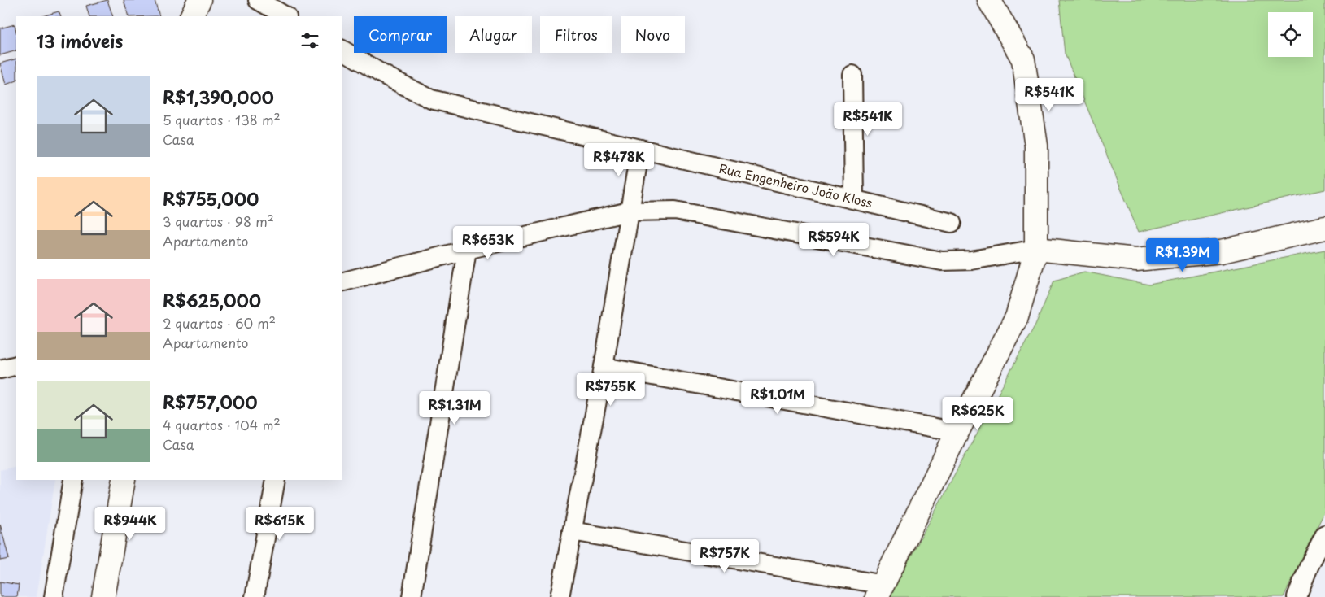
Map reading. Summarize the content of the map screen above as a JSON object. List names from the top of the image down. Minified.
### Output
{"streets":{"street":["Rua Engenheiro João Kloss"]},"page":{"chip":["Comprar","Alugar","Filtros","Novo"],"heading":"13 imóveis","list":[{"name":"R$1,390,000","note":"5 quartos · 138 m² · Casa"},{"name":"R$755,000","note":"3 quartos · 98 m² · Apartamento"},{"name":"R$625,000","note":"2 quartos · 60 m² · Apartamento"},{"name":"R$757,000","note":"4 quartos · 104 m² · Casa"}],"price":["R$541K","R$541K","R$478K","R$594K","R$653K","R$1.39M","R$755K","R$1.01M","R$1.31M","R$625K","R$944K","R$615K","R$757K"]}}
